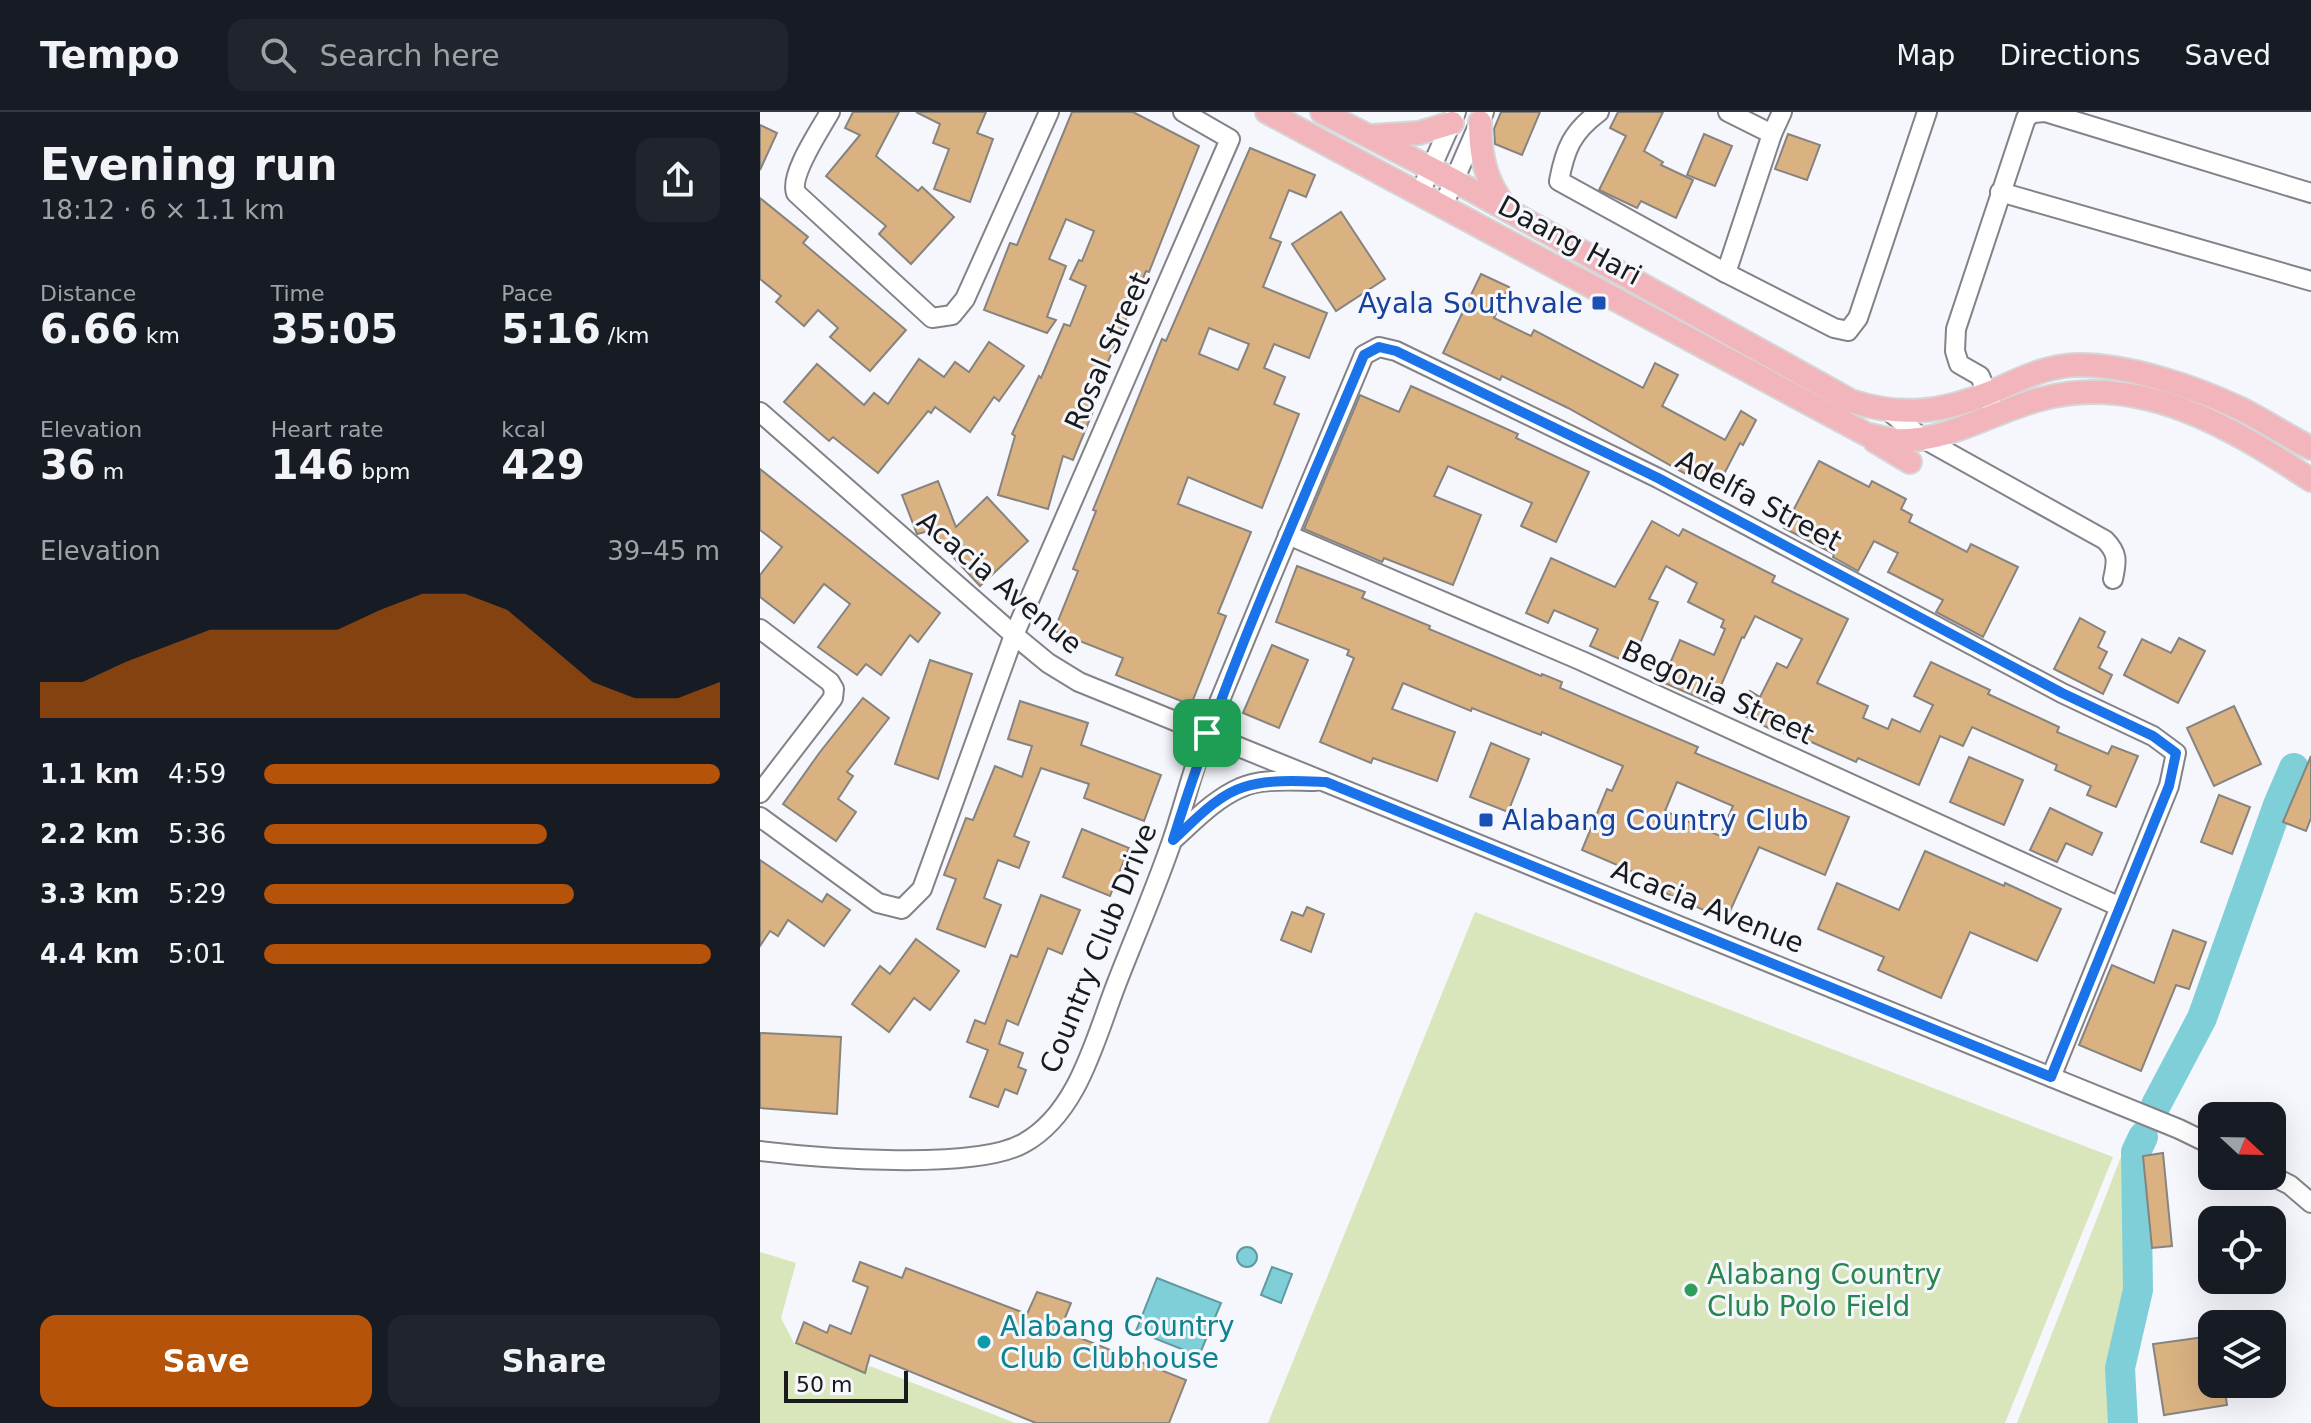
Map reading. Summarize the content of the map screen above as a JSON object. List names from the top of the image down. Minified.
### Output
{"streets":{"main road":["Daang Hari"],"street":["Rosal Street","Adelfa Street","Acacia Avenue","Begonia Street","Country Club Drive"]},"crossings":[["Rosal Street","Acacia Avenue"],["Adelfa Street","Acacia Avenue"],["Adelfa Street","Begonia Street"],["Adelfa Street","Country Club Drive"],["Acacia Avenue","Country Club Drive"]],"places":{"transit":["Ayala Southvale","Alabang Country Club"],"other":["Alabang Country Club Polo Field","Alabang Country Club Clubhouse"]},"scale_bar":"50 m","north":"right","page":{"header":"Tempo","search":"Search here","nav":["Map","Directions","Saved"],"heading":["Evening run","18:12 · 6 × 1.1 km"],"stats":[["Distance","6.66 km"],["Time","35:05"],["Pace","5:16 /km"],["Elevation","36 m"],["Heart rate","146 bpm"],["kcal","429"]],"chart":["Elevation","39–45 m"],"list":[{"name":"1.1 km","note":"4:59"},{"name":"2.2 km","note":"5:36"},{"name":"3.3 km","note":"5:29"},{"name":"4.4 km","note":"5:01"}],"buttons":["Save","Share"],"scale":"50 m"}}
